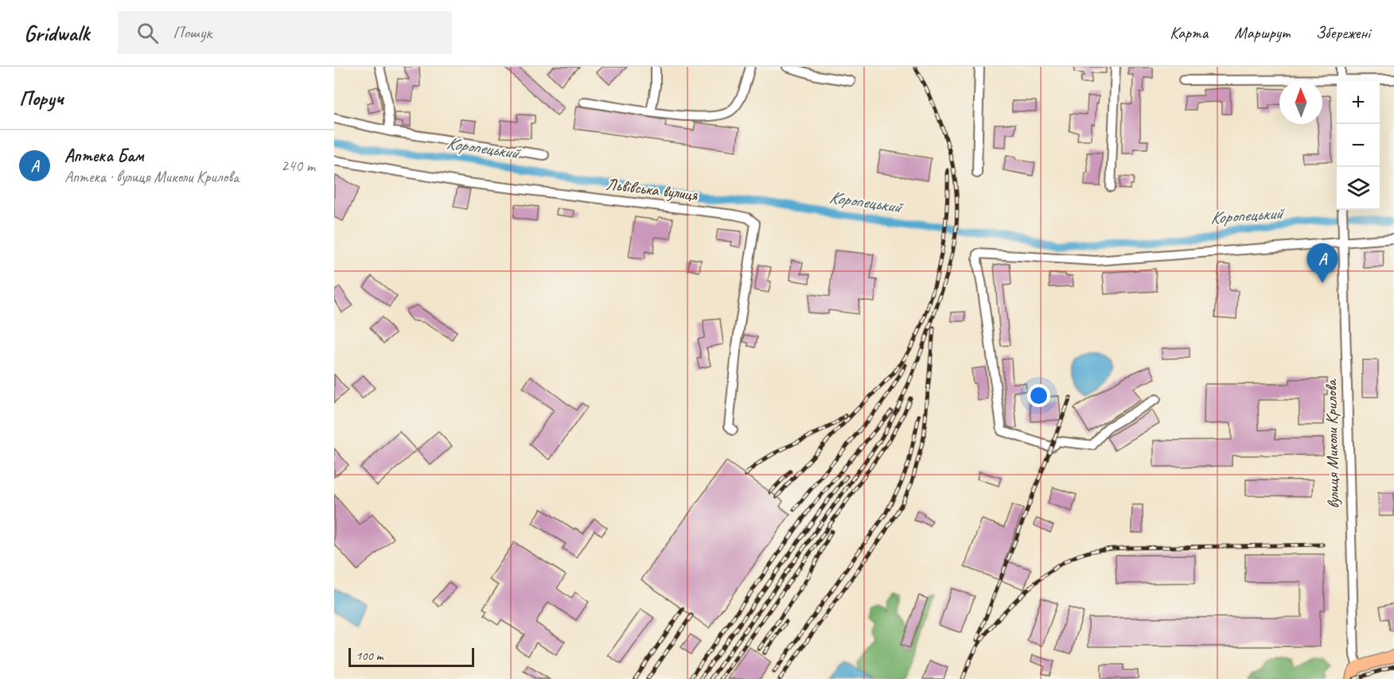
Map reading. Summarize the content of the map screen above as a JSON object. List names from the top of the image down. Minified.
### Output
{"streets":{"street":["Львівська вулиця","вулиця Миколи Крилова"]},"water":["Коропецький"],"scale_bar":"100 m","north":"top","page":{"header":"Gridwalk","search":"Пошук","nav":["Карта","Маршрут","Збережені"],"heading":"Поруч","map_buttons":["+","−"],"list":[{"mark":"A","name":"Аптека Бам","note":"Аптека · вулиця Миколи Крилова","value":"240 m"}],"pins":"A","scale":"100 m"}}
